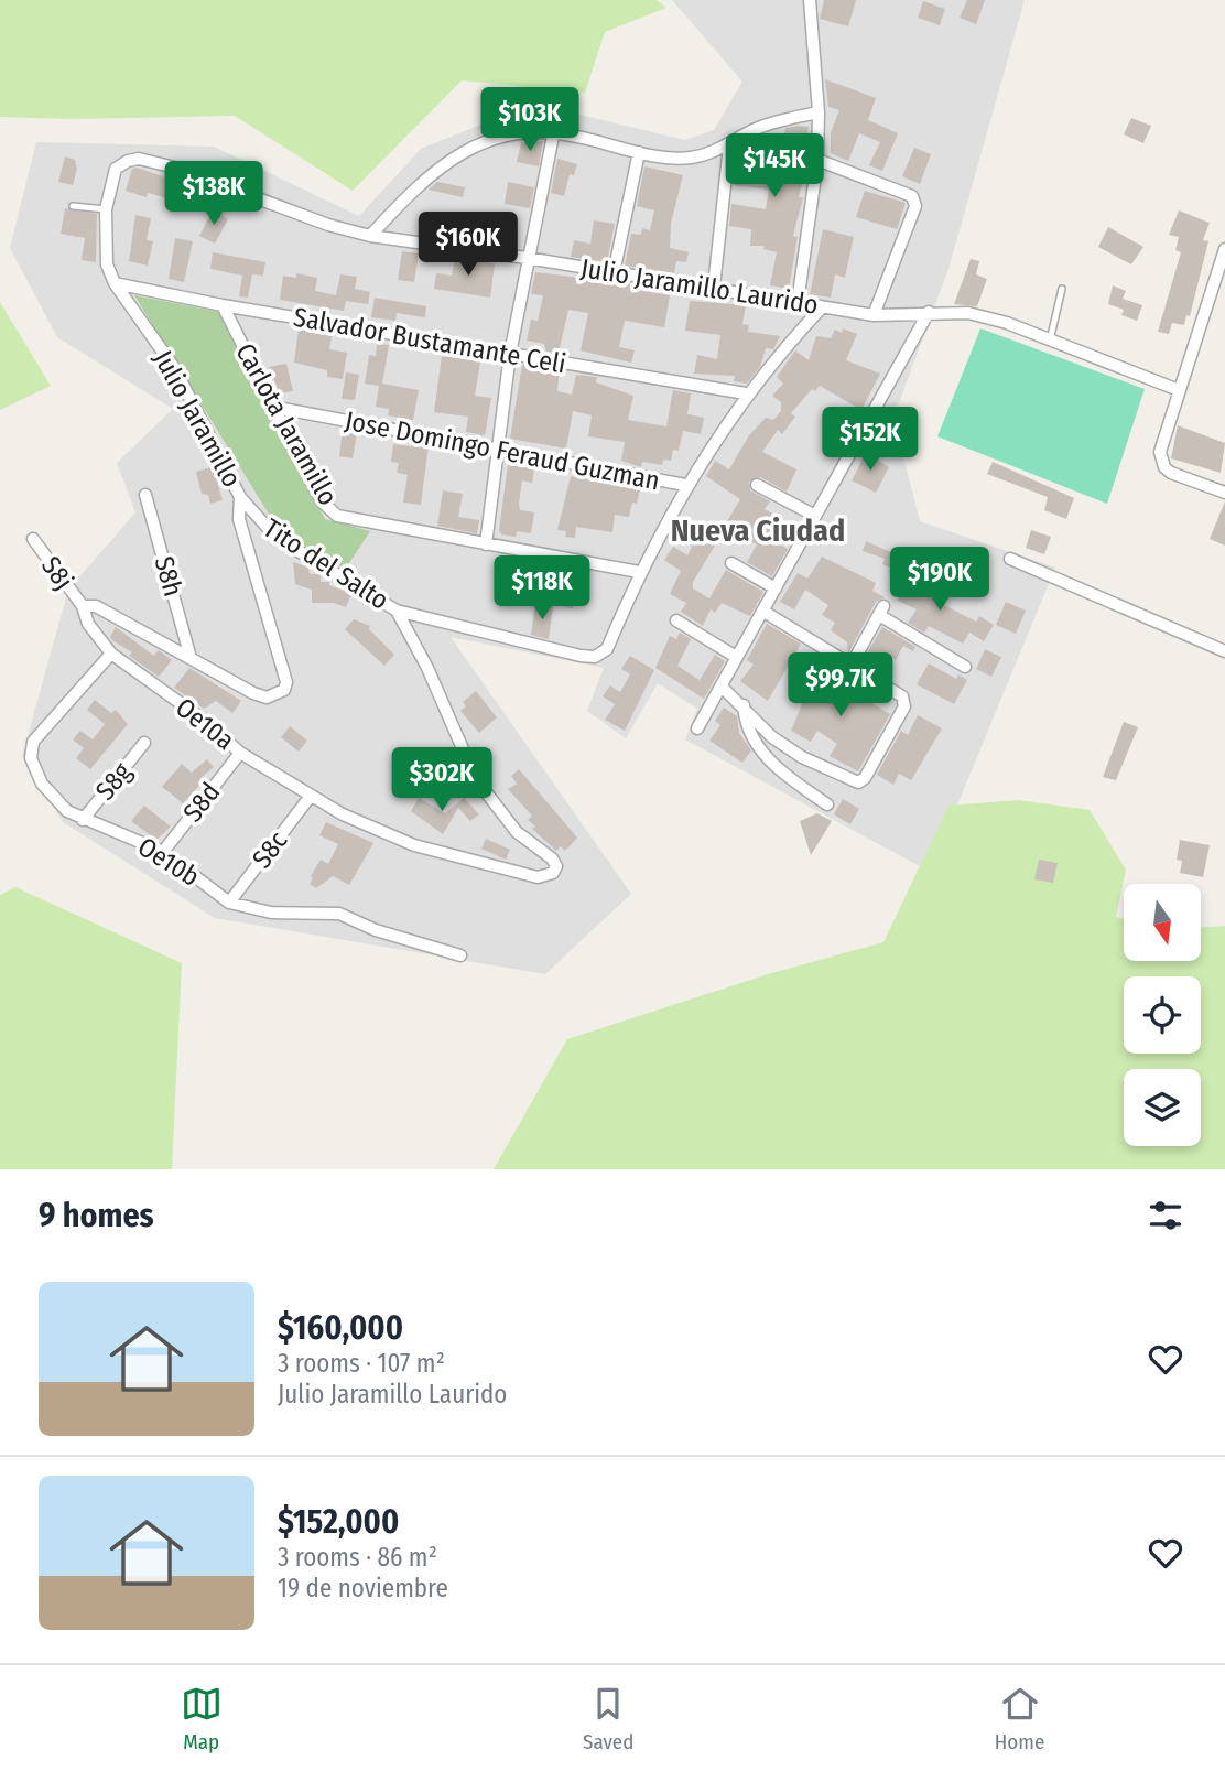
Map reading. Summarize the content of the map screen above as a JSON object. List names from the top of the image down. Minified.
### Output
{"streets":{"street":["Julio Jaramillo Laurido","Salvador Bustamante Celi","Julio Jaramillo","Carlota Jaramillo","Jose Domingo Feraud Guzman","Tito del Salto","S8j","S8h","Oe10a","S8g","S8d","S8c","Oe10b"]},"crossings":[["Salvador Bustamante Celi","Julio Jaramillo"],["Salvador Bustamante Celi","Carlota Jaramillo"],["Julio Jaramillo","Tito del Salto"],["Julio Jaramillo","Oe10a"],["Carlota Jaramillo","Jose Domingo Feraud Guzman"],["Carlota Jaramillo","Tito del Salto"],["Tito del Salto","Oe10a"],["S8j","Oe10a"],["S8h","Oe10a"],["Oe10a","S8d"],["Oe10a","S8c"],["Oe10a","Oe10b"],["S8g","Oe10b"],["S8d","Oe10b"],["S8c","Oe10b"]],"districts":["Nueva Ciudad"],"north":"bottom","page":{"price":["$103K","$145K","$138K","$160K","$152K","$190K","$118K","$99.7K","$302K"],"heading":"9 homes","list":[{"name":"$160,000","note":"3 rooms · 107 m² · Julio Jaramillo Laurido"},{"name":"$152,000","note":"3 rooms · 86 m² · 19 de noviembre"}],"tabs":["Map","Saved","Home"]}}
